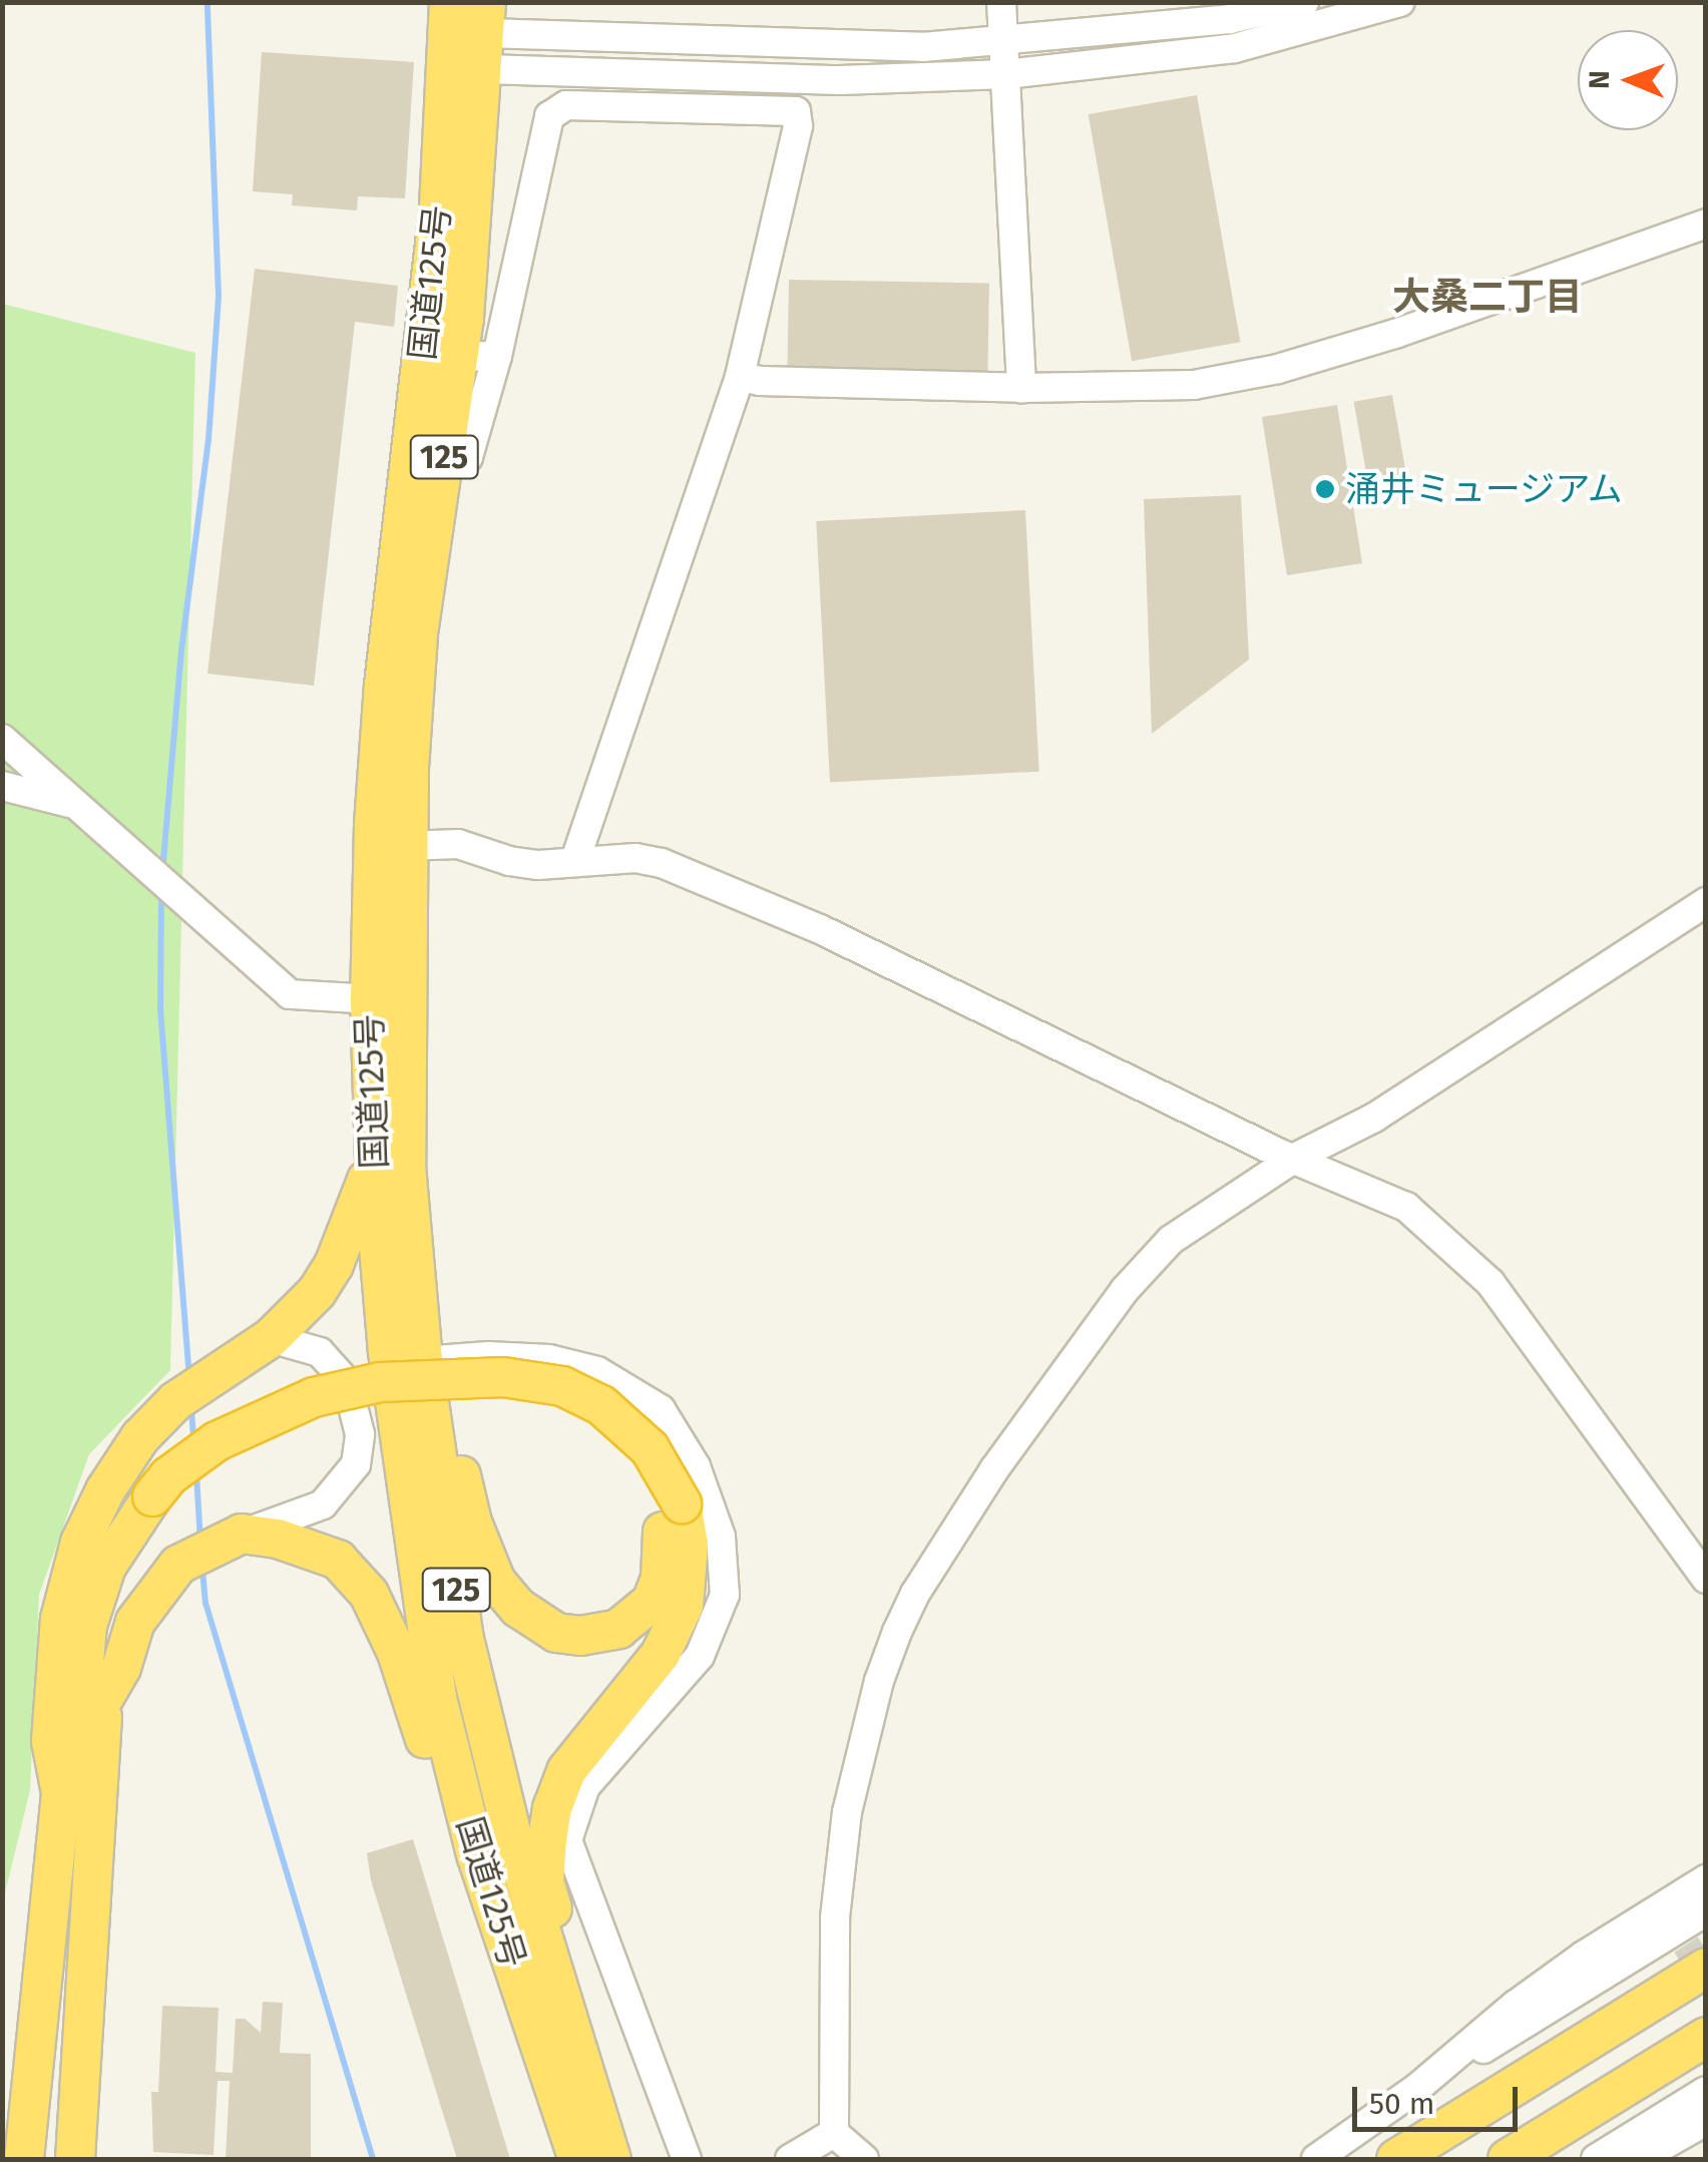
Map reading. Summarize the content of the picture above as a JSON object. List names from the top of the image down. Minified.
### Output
{"streets":{"highway":["国道125号","125"]},"districts":["大桑二丁目"],"places":["涌井ミュージアム"],"scale_bar":"50 m","north":"left"}
